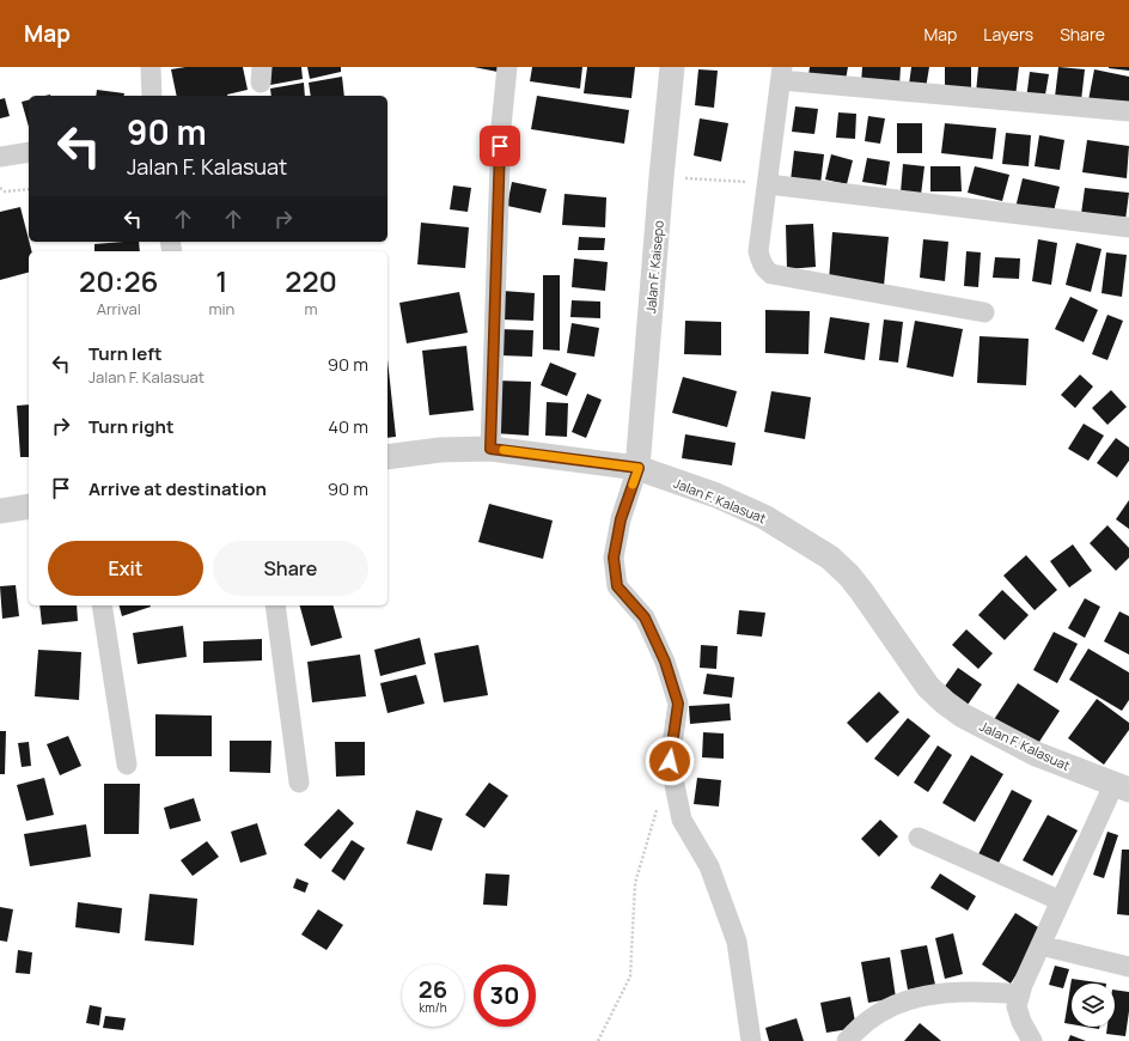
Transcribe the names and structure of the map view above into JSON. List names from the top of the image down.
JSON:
{
  "streets": {
    "street": ["Jalan F. Kaisepo", "Jalan F. Kalasuat"]
  },
  "crossings": [
    ["Jalan F. Kaisepo", "Jalan F. Kalasuat"]
  ],
  "page": {
    "header": "Map",
    "nav": ["Map", "Layers", "Share"],
    "turn": ["90 m", "Jalan F. Kalasuat"],
    "eta": [
      "20:26",
      "Arrival",
      "1",
      "min",
      "220",
      "m"
    ],
    "list": [
      {
        "name": "Turn left",
        "note": "Jalan F. Kalasuat",
        "value": "90 m"
      },
      {
        "name": "Turn right",
        "value": "40 m"
      },
      {
        "name": "Arrive at destination",
        "value": "90 m"
      }
    ],
    "buttons": ["Exit", "Share"],
    "speed": "26 km/h",
    "limit": "30"
  }
}
